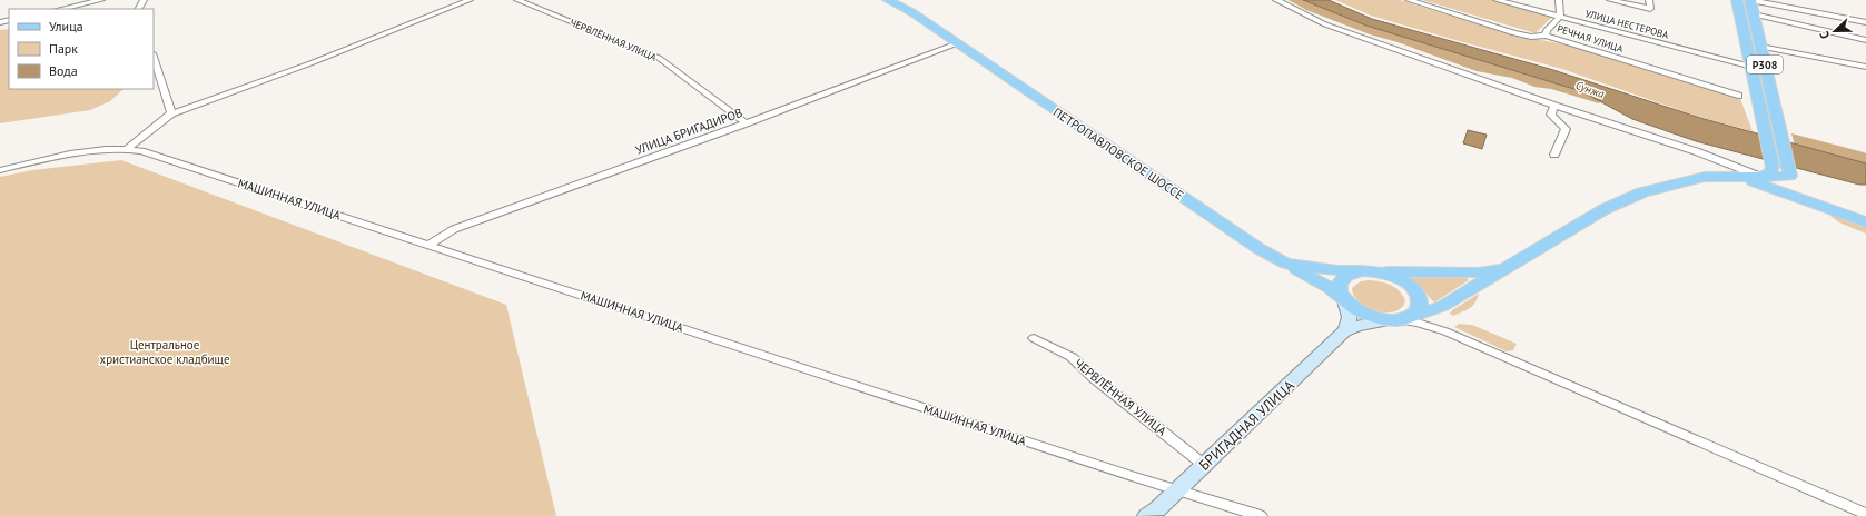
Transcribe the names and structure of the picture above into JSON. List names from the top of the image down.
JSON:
{
  "streets": {
    "main road": ["P308", "ПЕТРОПАВЛОВСКОЕ ШОССЕ", "БРИГАДНАЯ УЛИЦА"],
    "street": [
      "УЛИЦА НЕСТЕРОВА",
      "РЕЧНАЯ УЛИЦА",
      "ЧЕРВЛЁННАЯ УЛИЦА",
      "УЛИЦА БРИГАДИРОВ",
      "МАШИННАЯ УЛИЦА"
    ]
  },
  "crossings": [
    ["УЛИЦА НЕСТЕРОВА", "P308"],
    ["ЧЕРВЛЁННАЯ УЛИЦА", "УЛИЦА БРИГАДИРОВ"],
    ["ЧЕРВЛЁННАЯ УЛИЦА", "БРИГАДНАЯ УЛИЦА"],
    ["P308", "ПЕТРОПАВЛОВСКОЕ ШОССЕ"],
    ["УЛИЦА БРИГАДИРОВ", "ПЕТРОПАВЛОВСКОЕ ШОССЕ"],
    ["УЛИЦА БРИГАДИРОВ", "МАШИННАЯ УЛИЦА"],
    ["МАШИННАЯ УЛИЦА", "БРИГАДНАЯ УЛИЦА"]
  ],
  "water": ["Сунжа"],
  "parks": ["Центральное христианское кладбище"],
  "legend": ["Улица", "Парк", "Вода"],
  "north": "left"
}
